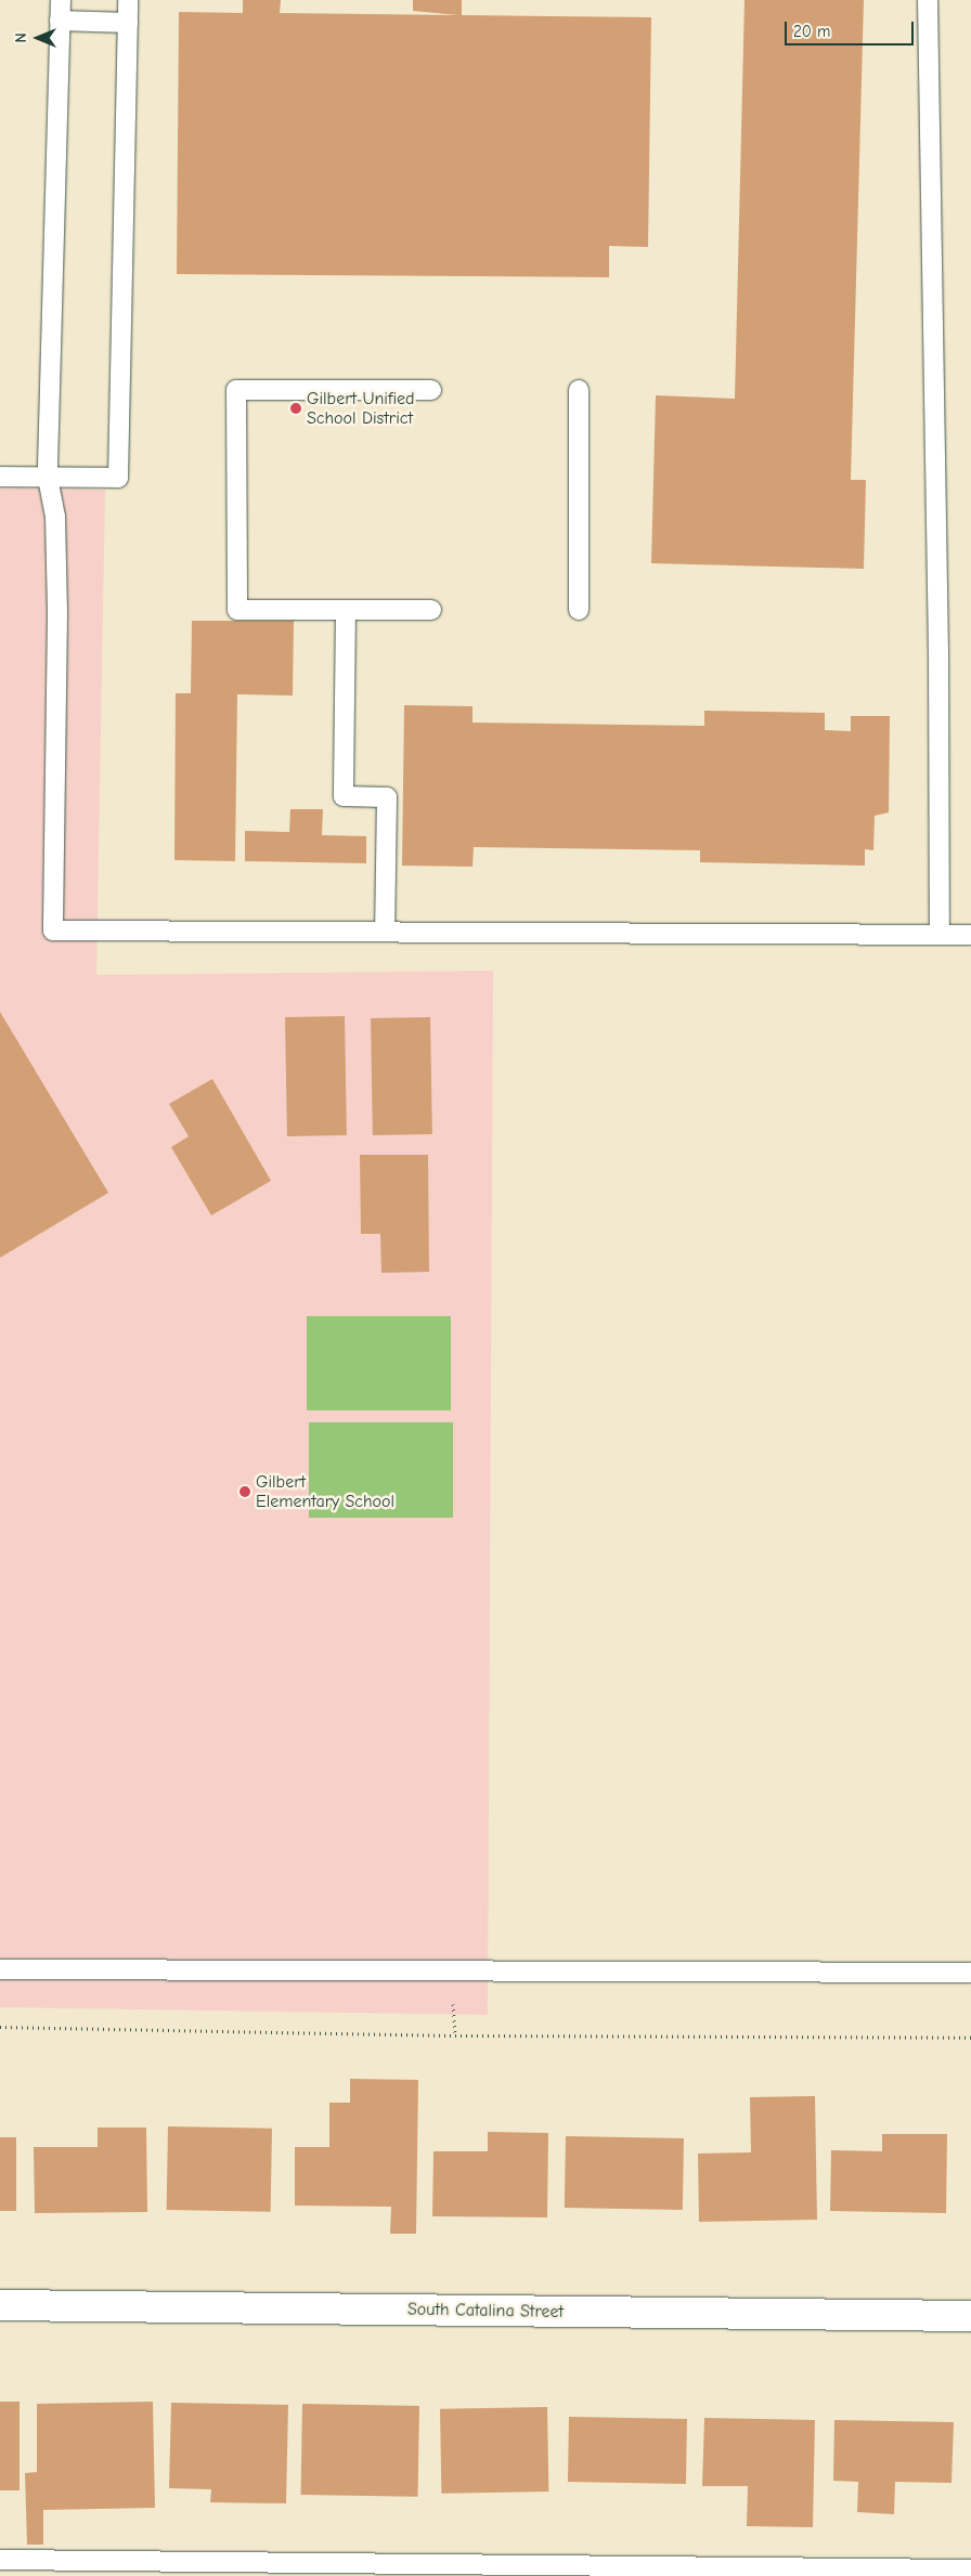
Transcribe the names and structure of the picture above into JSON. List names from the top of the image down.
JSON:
{
  "streets": {
    "street": ["South Catalina Street"]
  },
  "places": ["Gilbert Unified School District", "Gilbert Elementary School"],
  "scale_bar": "20 m",
  "north": "left"
}
